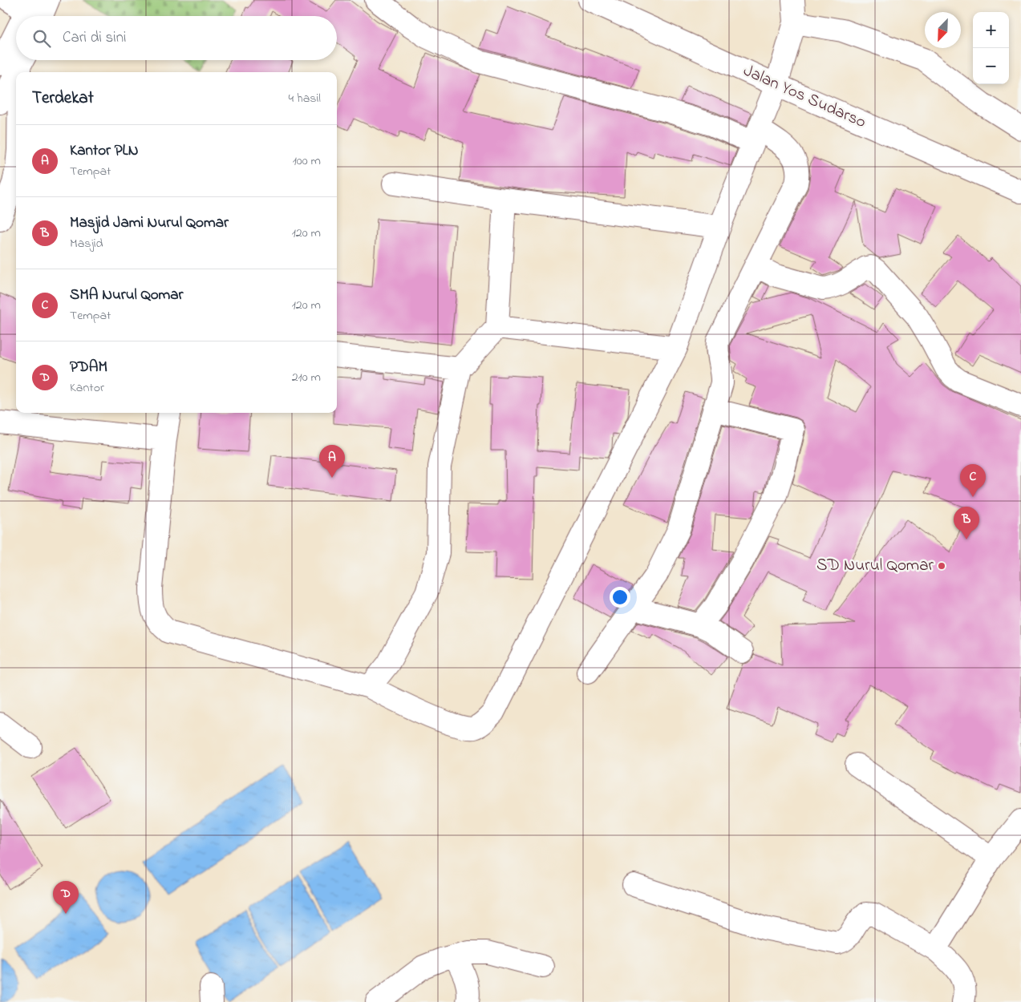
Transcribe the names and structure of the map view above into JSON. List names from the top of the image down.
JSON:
{
  "streets": {
    "main road": ["Jalan Yos Sudarso"]
  },
  "places": ["SD Nurul Qomar"],
  "north": "bottom left",
  "page": {
    "map_buttons": ["+", "−"],
    "search": "Cari di sini",
    "heading": ["Terdekat", "4 hasil"],
    "list": [
      {
        "mark": "A",
        "name": "Kantor PLN",
        "note": "Tempat",
        "value": "100 m"
      },
      {
        "mark": "B",
        "name": "Masjid Jami Nurul Qomar",
        "note": "Masjid",
        "value": "120 m"
      },
      {
        "mark": "C",
        "name": "SMA Nurul Qomar",
        "note": "Tempat",
        "value": "120 m"
      },
      {
        "mark": "D",
        "name": "PDAM",
        "note": "Kantor",
        "value": "210 m"
      }
    ],
    "pins": [
      "A",
      "C",
      "B",
      "D"
    ]
  }
}
